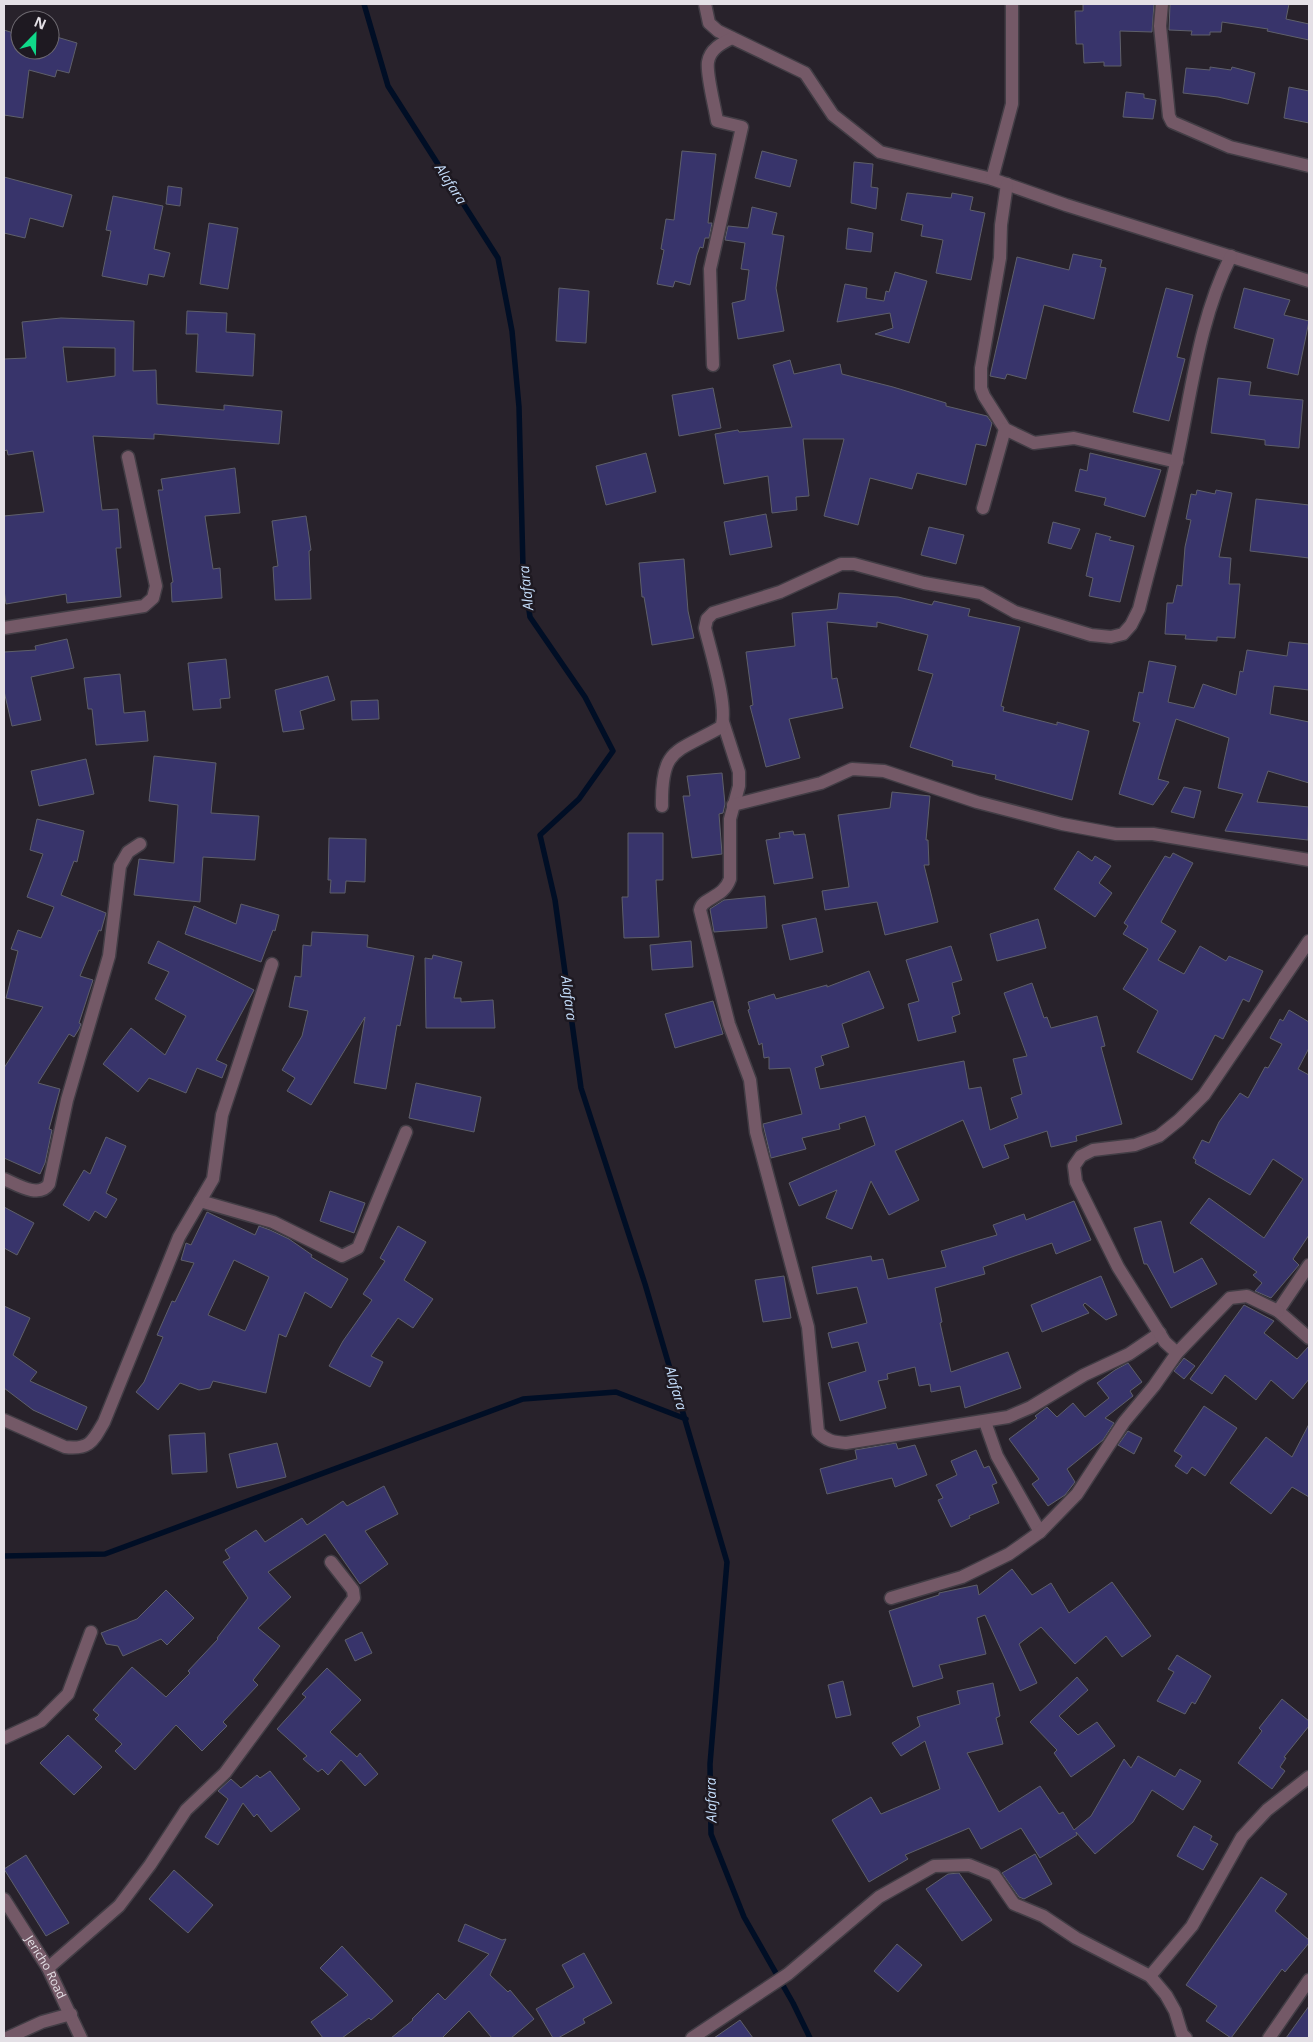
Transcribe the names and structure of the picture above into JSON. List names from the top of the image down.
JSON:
{
  "streets": {
    "street": ["Jericho Road"]
  },
  "water": ["Alafara"],
  "north": "top right"
}
